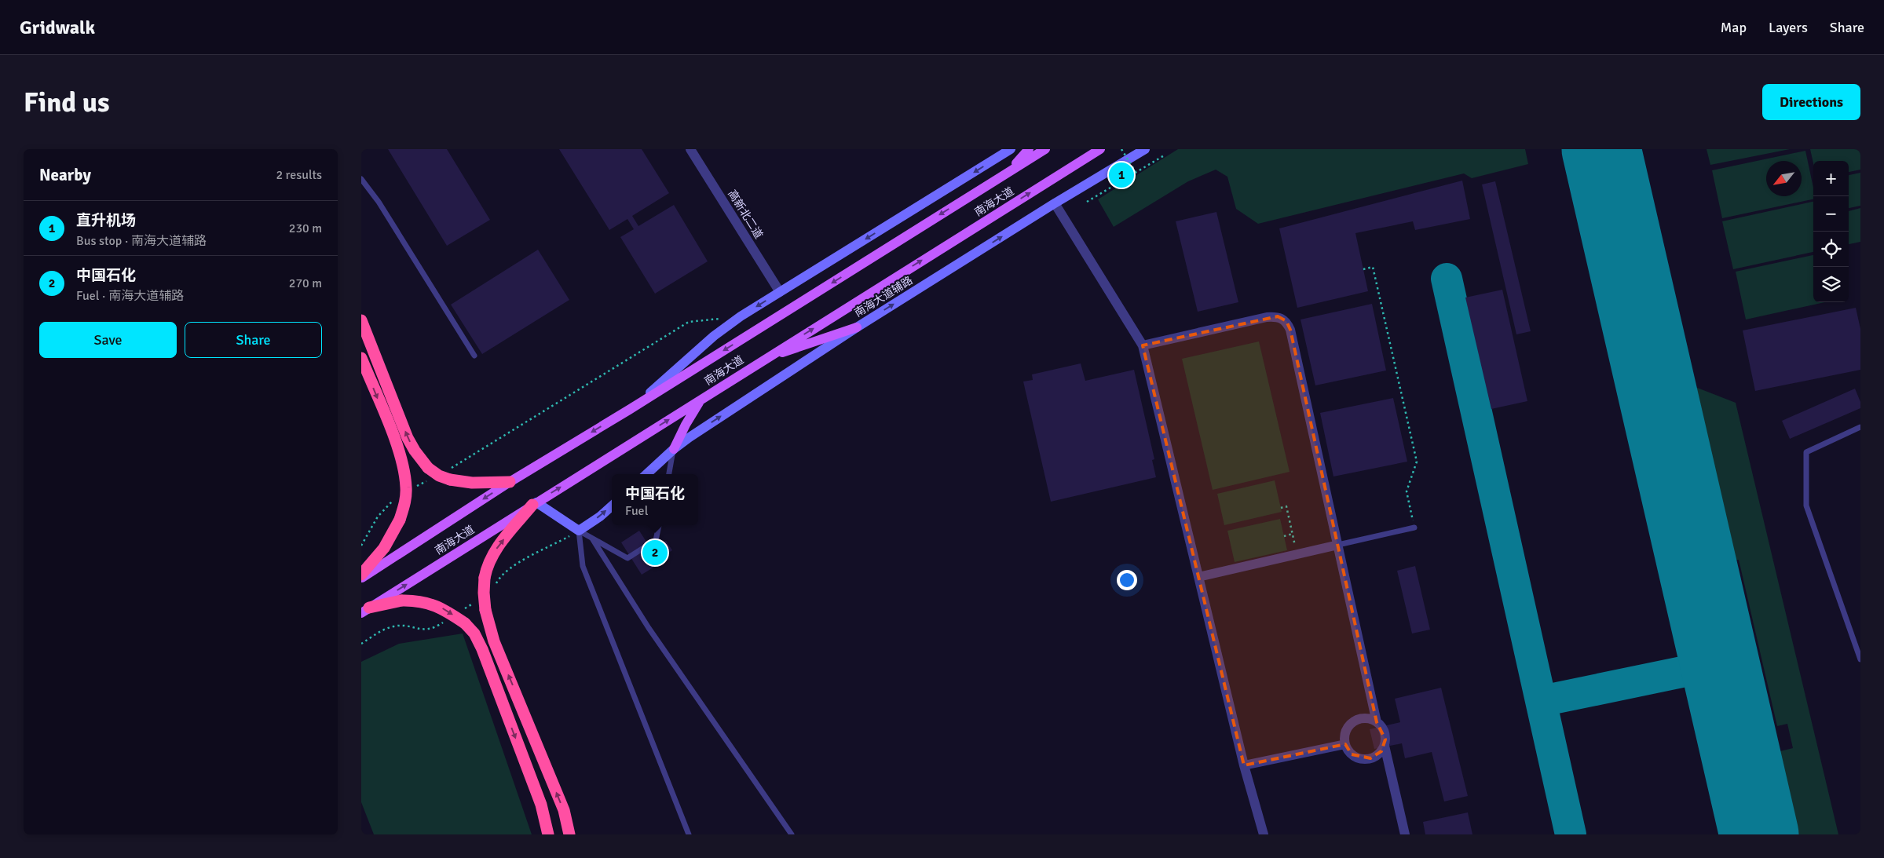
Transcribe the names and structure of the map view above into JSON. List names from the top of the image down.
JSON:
{
  "streets": {
    "main road": ["南海大道", "南海大道辅路"],
    "street": ["高新北二道"]
  },
  "north": "bottom left",
  "page": {
    "header": "Gridwalk",
    "nav": ["Map", "Layers", "Share"],
    "buttons": [
      "Directions",
      ["Save", "Share"]
    ],
    "title": "Find us",
    "heading": ["Nearby", "2 results"],
    "map_buttons": ["+", "−"],
    "pins": ["1", "2"],
    "list": [
      {
        "mark": "1",
        "name": "直升机场",
        "note": "Bus stop · 南海大道辅路",
        "value": "230 m"
      },
      {
        "mark": "2",
        "name": "中国石化",
        "note": "Fuel · 南海大道辅路",
        "value": "270 m"
      }
    ],
    "popup": ["中国石化", "Fuel"]
  }
}
